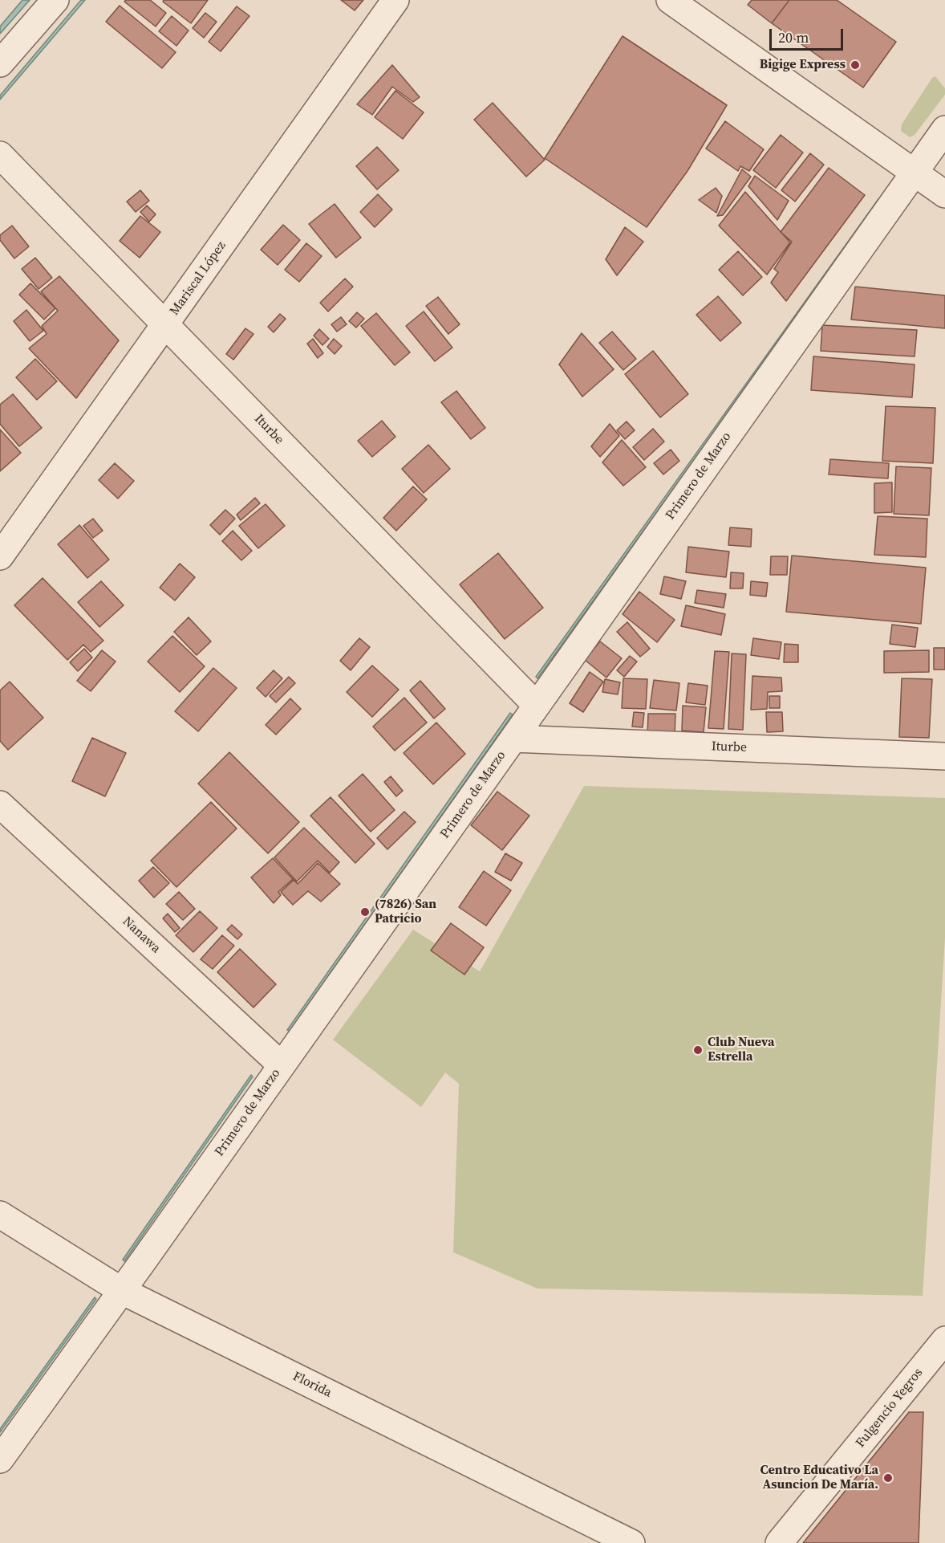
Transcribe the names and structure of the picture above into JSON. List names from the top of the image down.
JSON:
{
  "streets": {
    "street": [
      "Mariscal López",
      "Iturbe",
      "Primero de Marzo",
      "Nanawa",
      "Florida",
      "Fulgencio Yegros"
    ]
  },
  "crossings": [
    ["Mariscal López", "Iturbe"],
    ["Iturbe", "Primero de Marzo"],
    ["Primero de Marzo", "Nanawa"],
    ["Primero de Marzo", "Florida"]
  ],
  "places": [
    "Bigige Express",
    "(7826) San Patricio",
    "Club Nueva Estrella",
    "Centro Educativo La Asuncion De María."
  ],
  "scale_bar": "20 m"
}
